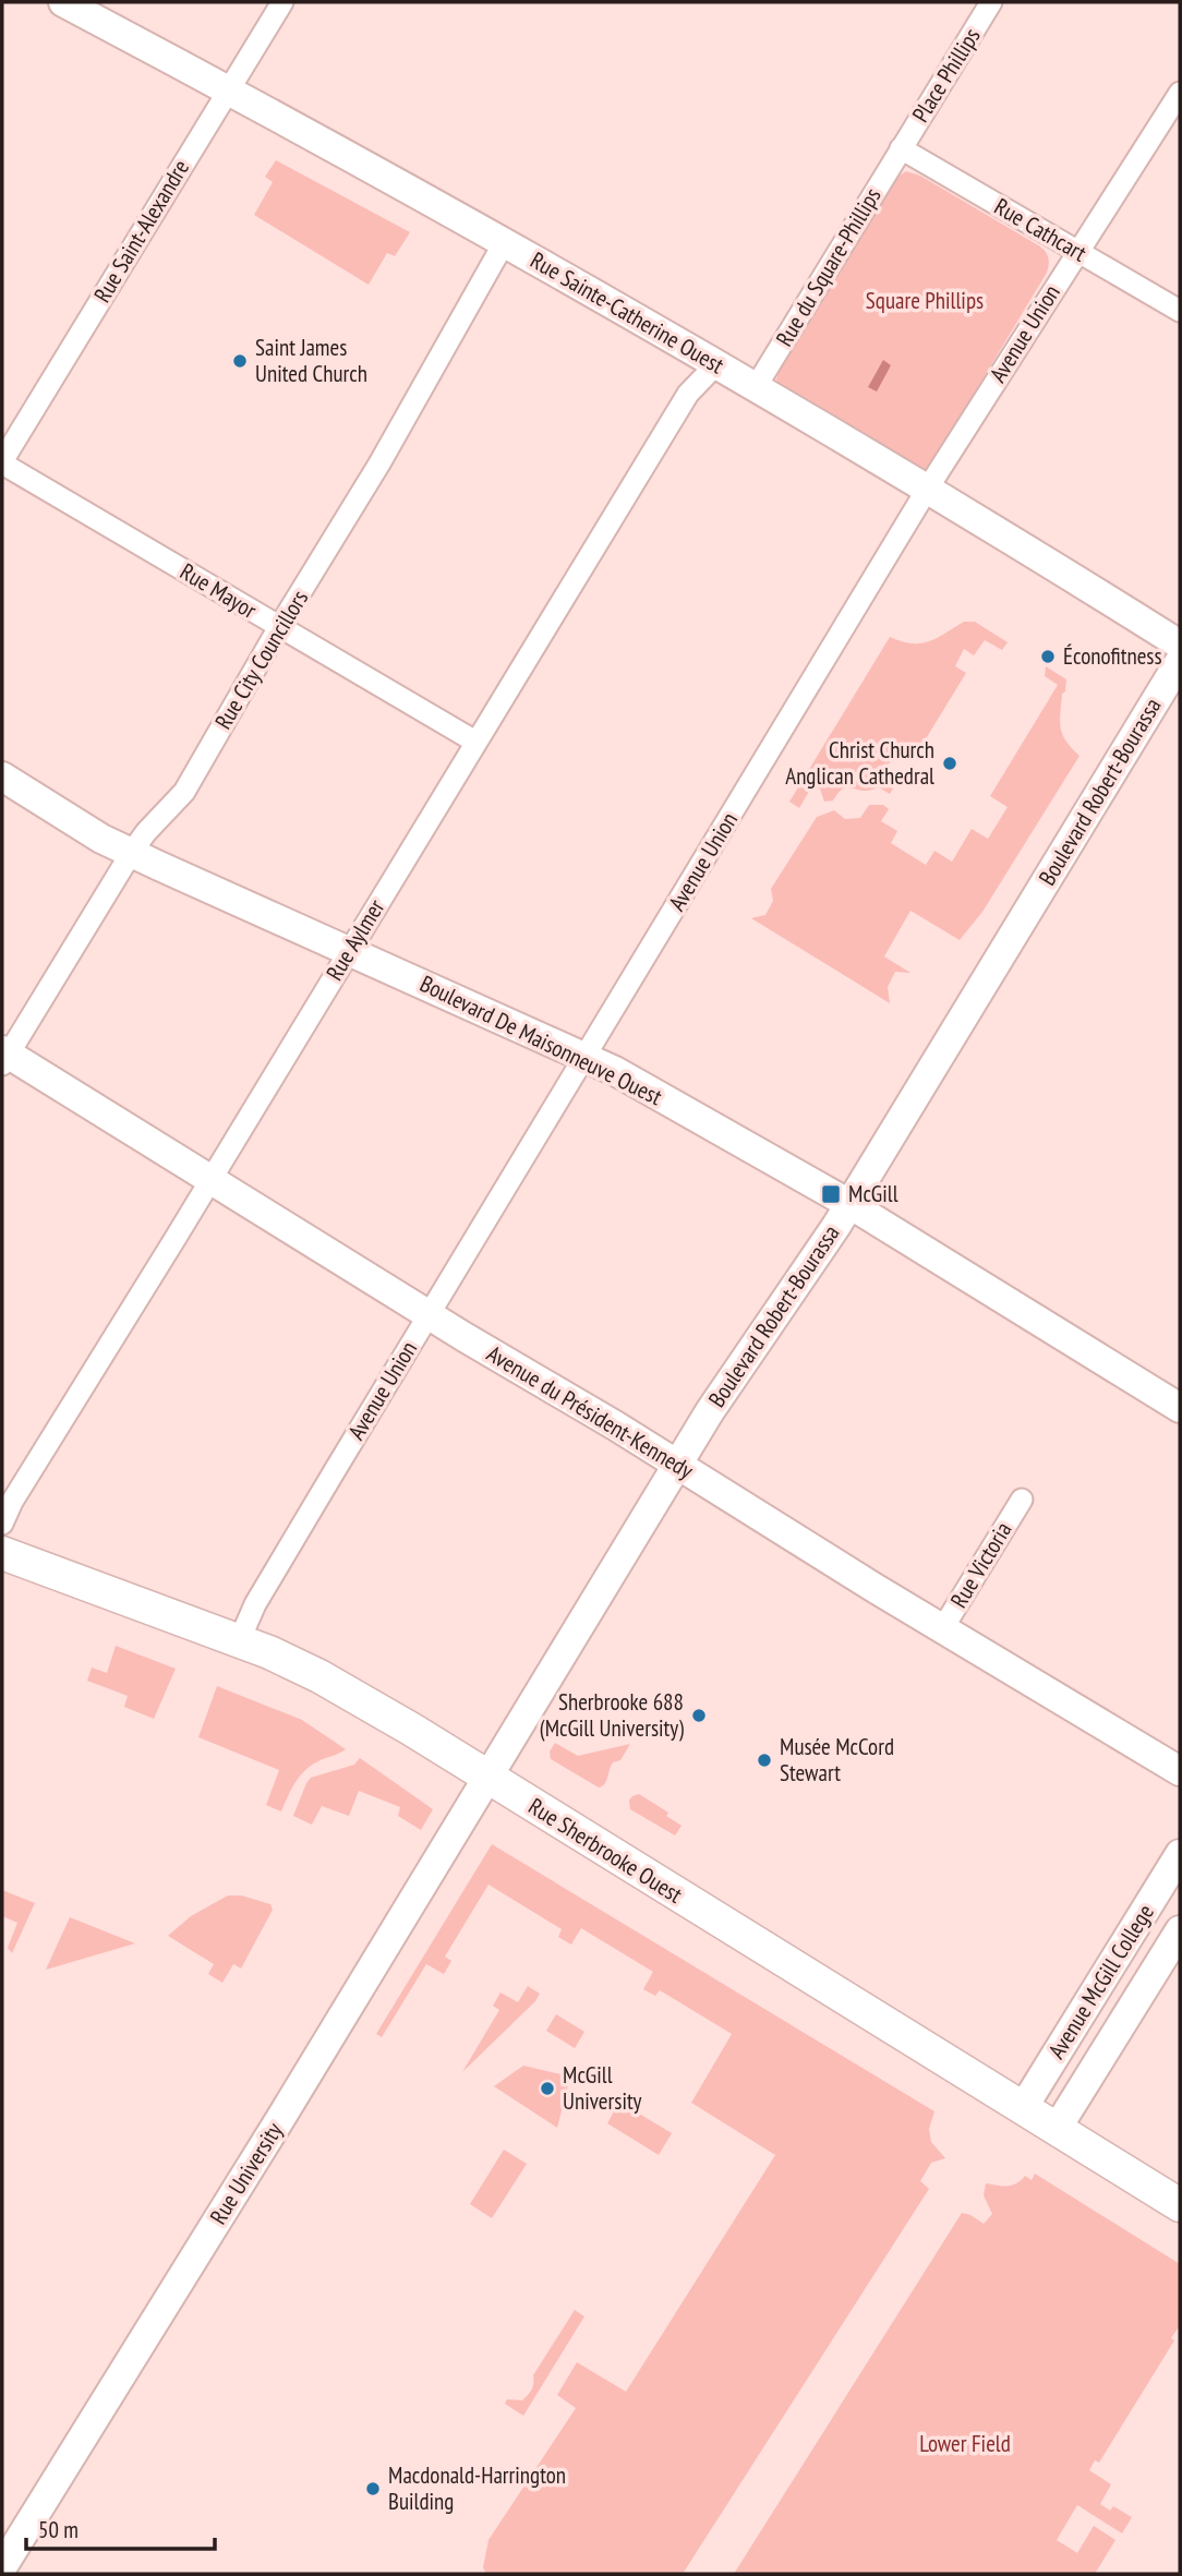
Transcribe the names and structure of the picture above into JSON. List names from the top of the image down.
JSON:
{
  "streets": {
    "main road": ["Rue Sherbrooke Ouest"],
    "street": [
      "Place Phillips",
      "Rue Cathcart",
      "Rue Saint-Alexandre",
      "Rue du Square-Phillips",
      "Rue Sainte-Catherine Ouest",
      "Avenue Union",
      "Rue Mayor",
      "Rue City Councillors",
      "Boulevard Robert-Bourassa",
      "Rue Aylmer",
      "Boulevard De Maisonneuve Ouest",
      "Avenue du Président-Kennedy",
      "Rue Victoria",
      "Avenue McGill College",
      "Rue University"
    ]
  },
  "crossings": [
    ["Place Phillips", "Rue Cathcart"],
    ["Place Phillips", "Rue du Square-Phillips"],
    ["Rue Cathcart", "Rue du Square-Phillips"],
    ["Rue Cathcart", "Avenue Union"],
    ["Rue Saint-Alexandre", "Rue Sainte-Catherine Ouest"],
    ["Rue Saint-Alexandre", "Rue Mayor"],
    ["Rue du Square-Phillips", "Rue Sainte-Catherine Ouest"],
    ["Rue Sainte-Catherine Ouest", "Avenue Union"],
    ["Rue Sainte-Catherine Ouest", "Rue City Councillors"],
    ["Rue Sainte-Catherine Ouest", "Rue Aylmer"],
    ["Avenue Union", "Boulevard De Maisonneuve Ouest"],
    ["Avenue Union", "Avenue du Président-Kennedy"],
    ["Avenue Union", "Rue Sherbrooke Ouest"],
    ["Rue Mayor", "Rue City Councillors"],
    ["Rue Mayor", "Rue Aylmer"],
    ["Rue City Councillors", "Boulevard De Maisonneuve Ouest"],
    ["Rue City Councillors", "Avenue du Président-Kennedy"],
    ["Boulevard Robert-Bourassa", "Boulevard De Maisonneuve Ouest"],
    ["Boulevard Robert-Bourassa", "Avenue du Président-Kennedy"],
    ["Boulevard Robert-Bourassa", "Rue Sherbrooke Ouest"],
    ["Boulevard Robert-Bourassa", "Rue University"],
    ["Rue Aylmer", "Boulevard De Maisonneuve Ouest"],
    ["Rue Aylmer", "Avenue du Président-Kennedy"],
    ["Avenue du Président-Kennedy", "Rue Victoria"],
    ["Rue Sherbrooke Ouest", "Avenue McGill College"],
    ["Rue Sherbrooke Ouest", "Rue University"]
  ],
  "parks": ["Square Phillips", "Lower Field"],
  "places": {
    "other": [
      "Saint James United Church",
      "Éconofitness",
      "Christ Church Anglican Cathedral",
      "Sherbrooke 688 (McGill University)",
      "Musée McCord Stewart",
      "McGill University",
      "Macdonald-Harrington Building"
    ],
    "transit": ["McGill"]
  },
  "scale_bar": "50 m"
}
